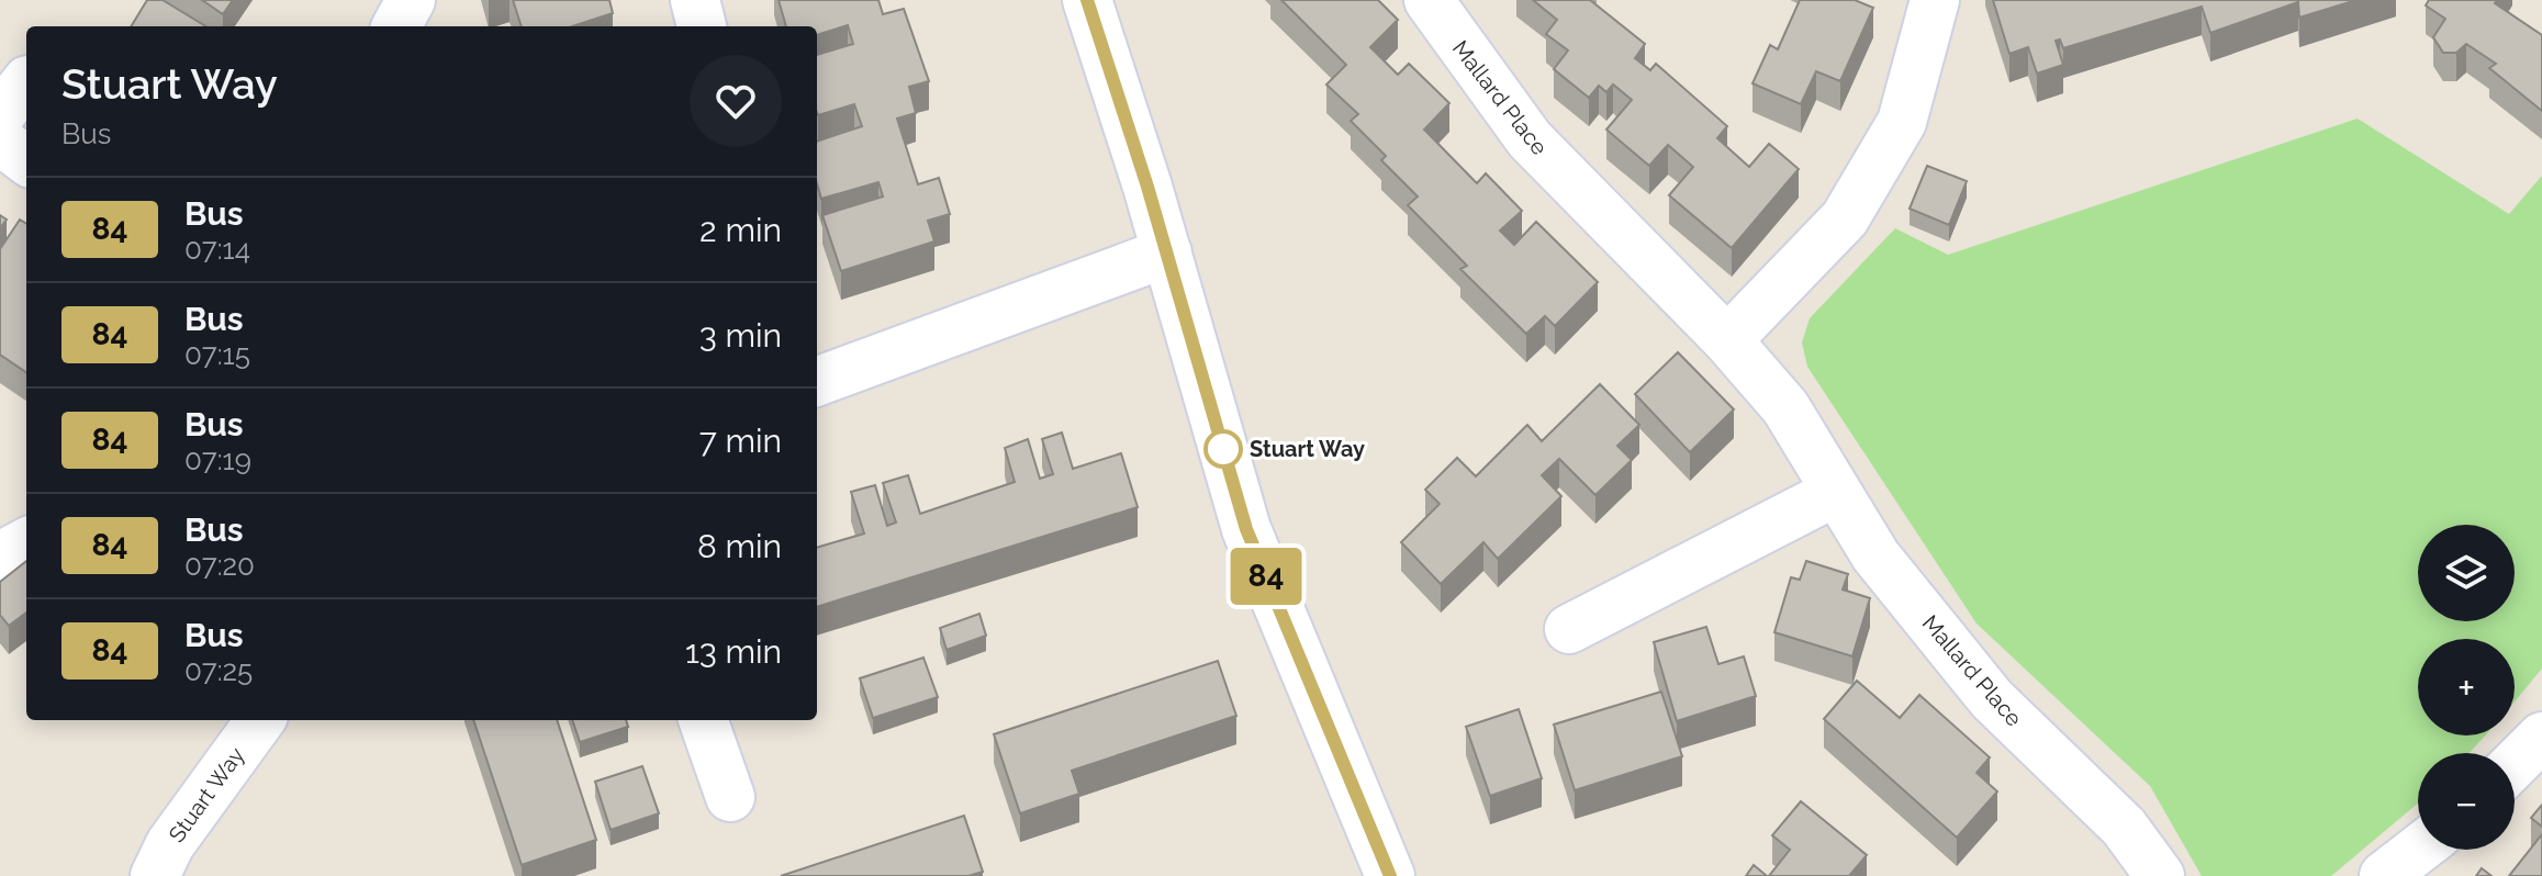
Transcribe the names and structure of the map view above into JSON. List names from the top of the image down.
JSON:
{
  "streets": {
    "street": ["Mallard Place", "Stuart Way"]
  },
  "places": ["Stuart Way"],
  "lines": ["bus line 84"],
  "page": {
    "on_map": "84",
    "heading": ["Stuart Way", "Bus"],
    "list": [
      {
        "mark": "84",
        "name": "Bus",
        "note": "07:14",
        "value": "2 min"
      },
      {
        "mark": "84",
        "name": "Bus",
        "note": "07:15",
        "value": "3 min"
      },
      {
        "mark": "84",
        "name": "Bus",
        "note": "07:19",
        "value": "7 min"
      },
      {
        "mark": "84",
        "name": "Bus",
        "note": "07:20",
        "value": "8 min"
      },
      {
        "mark": "84",
        "name": "Bus",
        "note": "07:25",
        "value": "13 min"
      }
    ],
    "map_buttons": ["+", "−"]
  }
}
